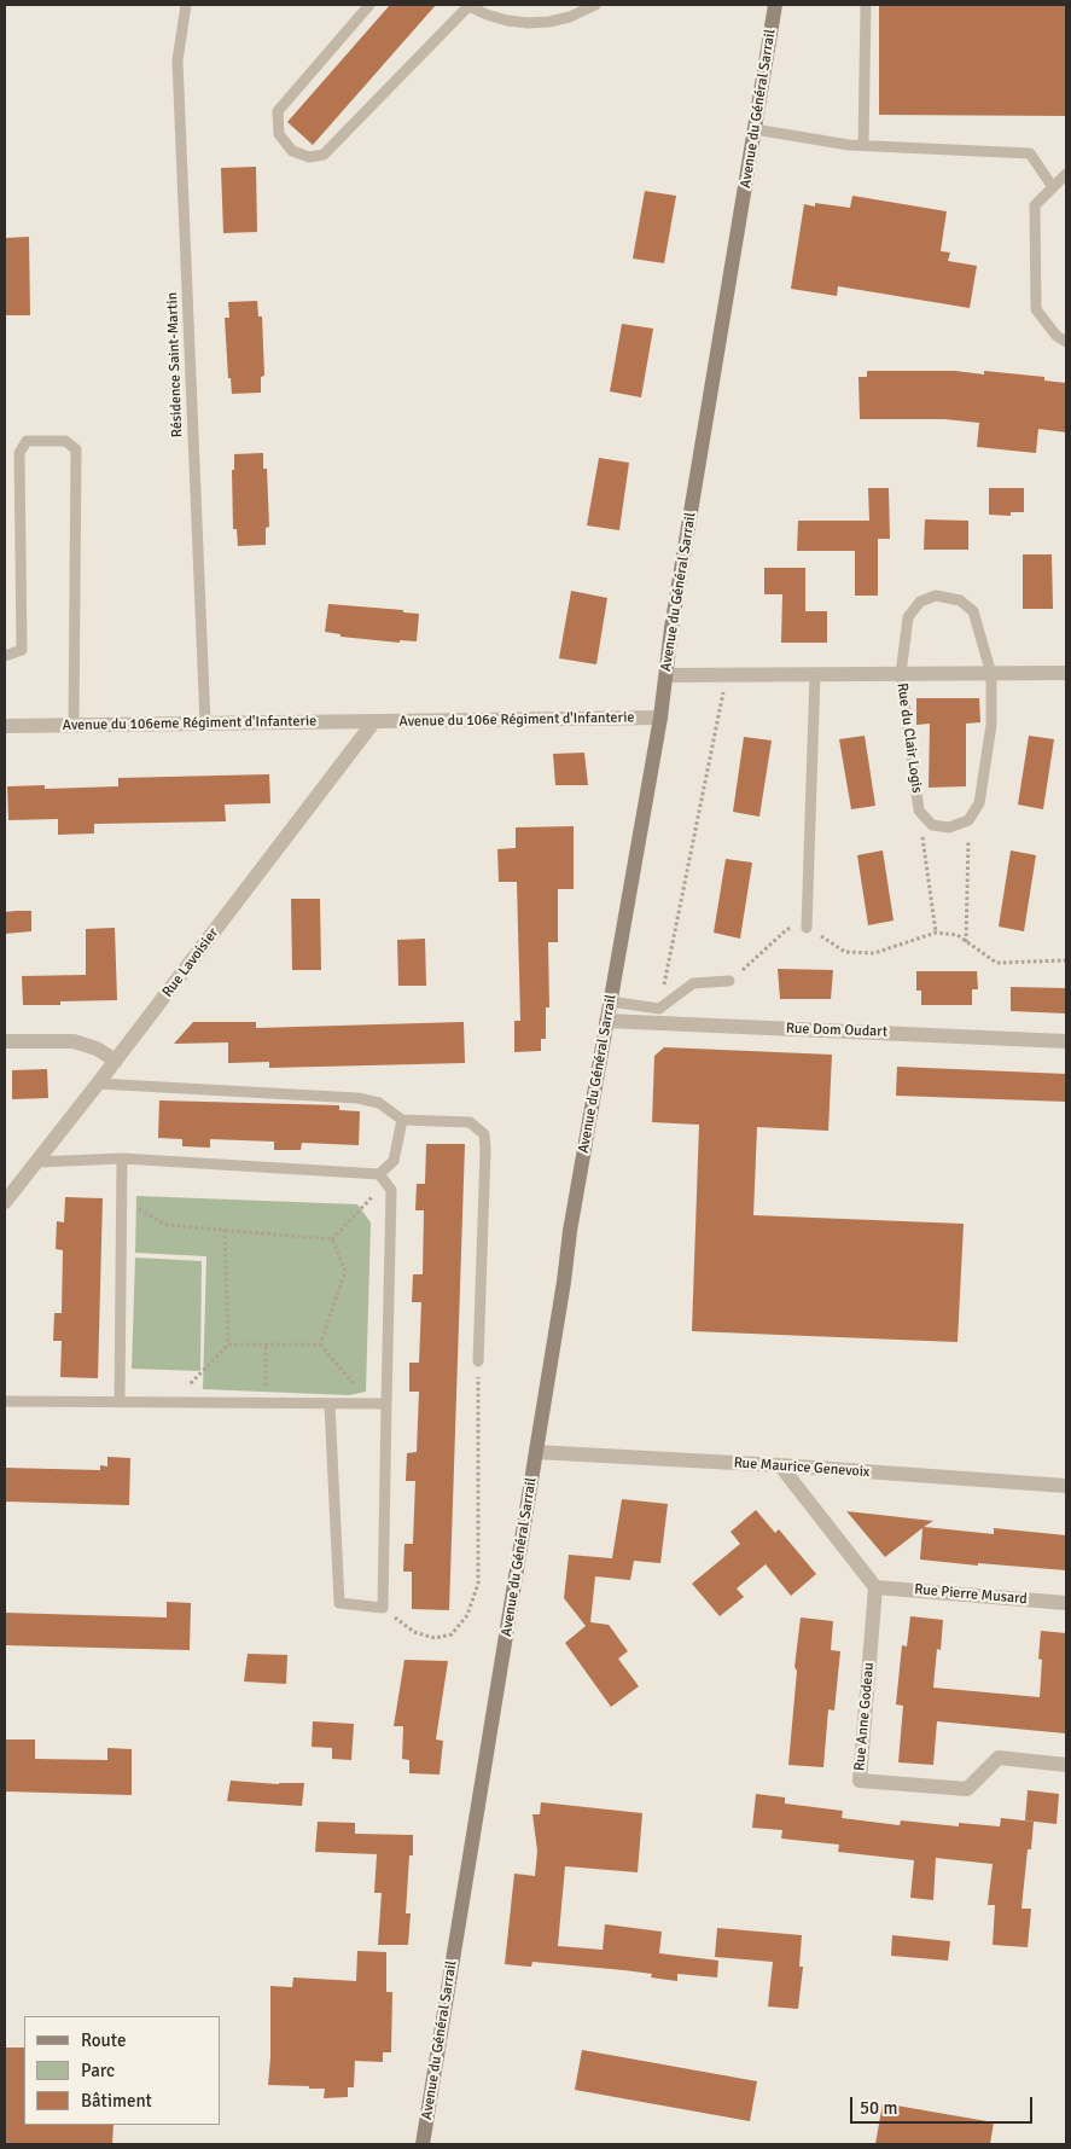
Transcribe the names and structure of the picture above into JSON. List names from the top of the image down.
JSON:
{
  "streets": {
    "main road": ["Avenue du Général Sarrail"],
    "street": [
      "Avenue du 106e Régiment d'Infanterie",
      "Avenue du 106eme Régiment d'Infanterie",
      "Rue du Clair Logis",
      "Rue Lavoisier",
      "Rue Dom Oudart",
      "Rue Maurice Genevoix",
      "Rue Pierre Musard",
      "Rue Anne Godeau"
    ],
    "lane": ["Résidence Saint-Martin"]
  },
  "crossings": [
    ["Avenue du Général Sarrail", "Avenue du 106e Régiment d'Infanterie"],
    ["Avenue du Général Sarrail", "Rue du Clair Logis"],
    ["Avenue du Général Sarrail", "Rue Dom Oudart"],
    ["Avenue du Général Sarrail", "Rue Maurice Genevoix"],
    ["Résidence Saint-Martin", "Avenue du 106eme Régiment d'Infanterie"],
    ["Avenue du 106e Régiment d'Infanterie", "Avenue du 106eme Régiment d'Infanterie"],
    ["Avenue du 106e Régiment d'Infanterie", "Rue Lavoisier"],
    ["Avenue du 106eme Régiment d'Infanterie", "Rue Lavoisier"],
    ["Rue Pierre Musard", "Rue Anne Godeau"]
  ],
  "legend": ["Route", "Parc", "Bâtiment"],
  "scale_bar": "50 m"
}
